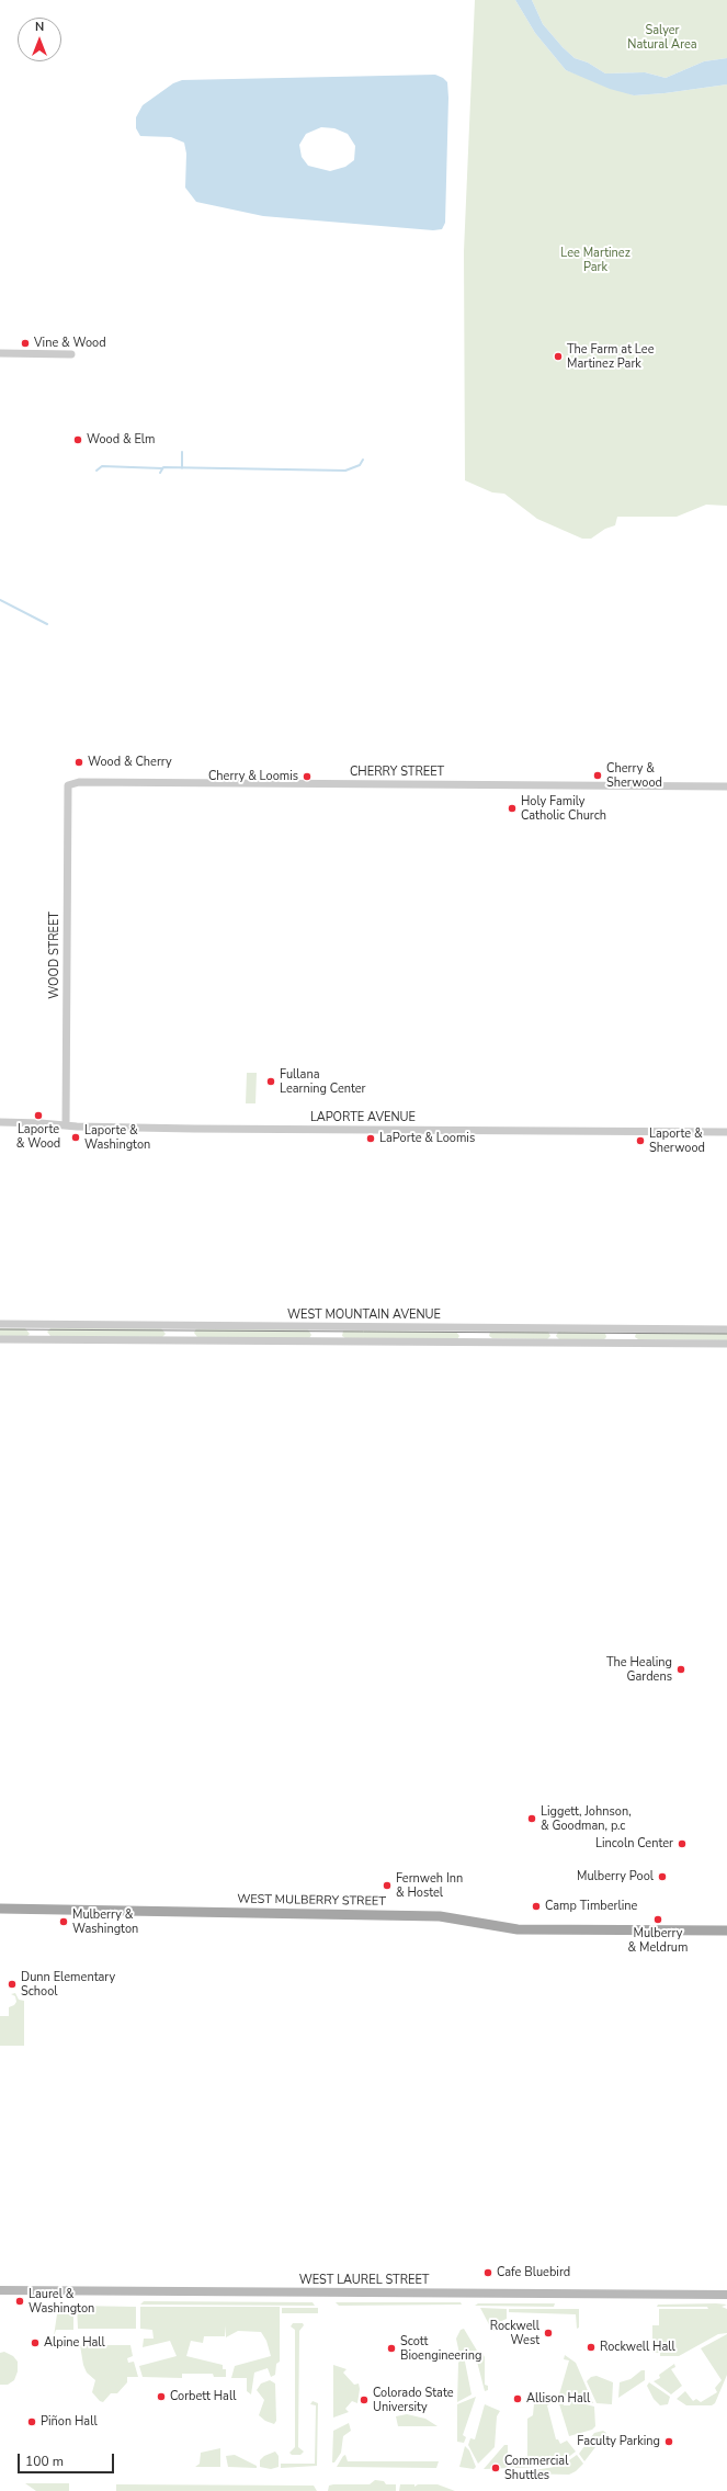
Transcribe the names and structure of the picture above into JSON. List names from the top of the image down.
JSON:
{
  "streets": {
    "main road": ["WEST MULBERRY STREET", "WEST LAUREL STREET"],
    "street": [
      "CHERRY STREET",
      "WOOD STREET",
      "LAPORTE AVENUE",
      "WEST MOUNTAIN AVENUE"
    ]
  },
  "crossings": [
    ["CHERRY STREET", "WOOD STREET"],
    ["WOOD STREET", "LAPORTE AVENUE"]
  ],
  "parks": ["Salyer Natural Area", "Lee Martinez Park"],
  "places": [
    "Vine & Wood",
    "The Farm at Lee Martinez Park",
    "Wood & Elm",
    "Wood & Cherry",
    "Cherry & Sherwood",
    "Cherry & Loomis",
    "Holy Family Catholic Church",
    "Fullana Learning Center",
    "Laporte & Wood",
    "Laporte & Washington",
    "LaPorte & Loomis",
    "Laporte & Sherwood",
    "The Healing Gardens",
    "Liggett, Johnson, & Goodman, p.c",
    "Lincoln Center",
    "Mulberry Pool",
    "Fernweh Inn & Hostel",
    "Camp Timberline",
    "Mulberry & Meldrum",
    "Mulberry & Washington",
    "Dunn Elementary School",
    "Cafe Bluebird",
    "Laurel & Washington",
    "Rockwell West",
    "Alpine Hall",
    "Rockwell Hall",
    "Scott Bioengineering",
    "Corbett Hall",
    "Allison Hall",
    "Colorado State University",
    "Piñon Hall",
    "Faculty Parking",
    "Commercial Shuttles"
  ],
  "scale_bar": "100 m",
  "north": "top"
}
